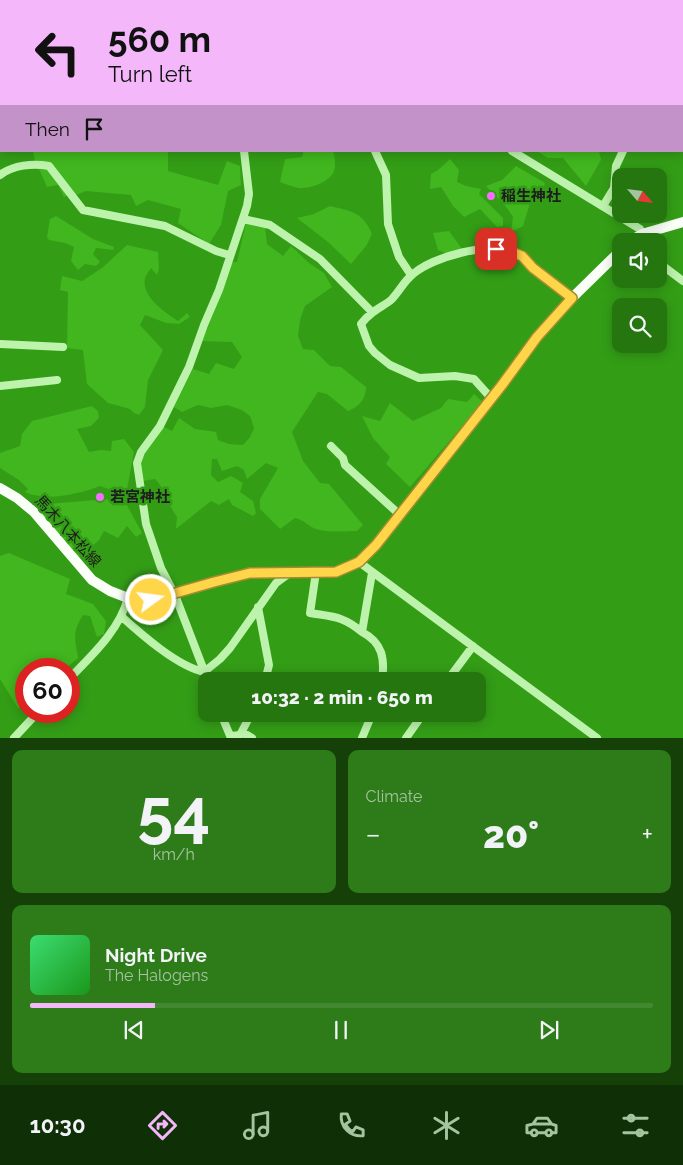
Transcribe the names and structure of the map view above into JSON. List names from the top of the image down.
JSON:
{
  "streets": {
    "main road": ["馬木八本松線"]
  },
  "places": ["稲生神社", "若宮神社"],
  "north": "bottom right",
  "page": {
    "turn": ["560 m", "Turn left"],
    "then": "Then",
    "limit": "60",
    "trip": "10:32 · 2 min · 650 m",
    "tile": [
      ["54", "km/h"],
      "Climate"
    ],
    "heat": ["−", "20°", "+"],
    "song": ["Night Drive", "The Halogens"],
    "tabs": "10:30"
  }
}
